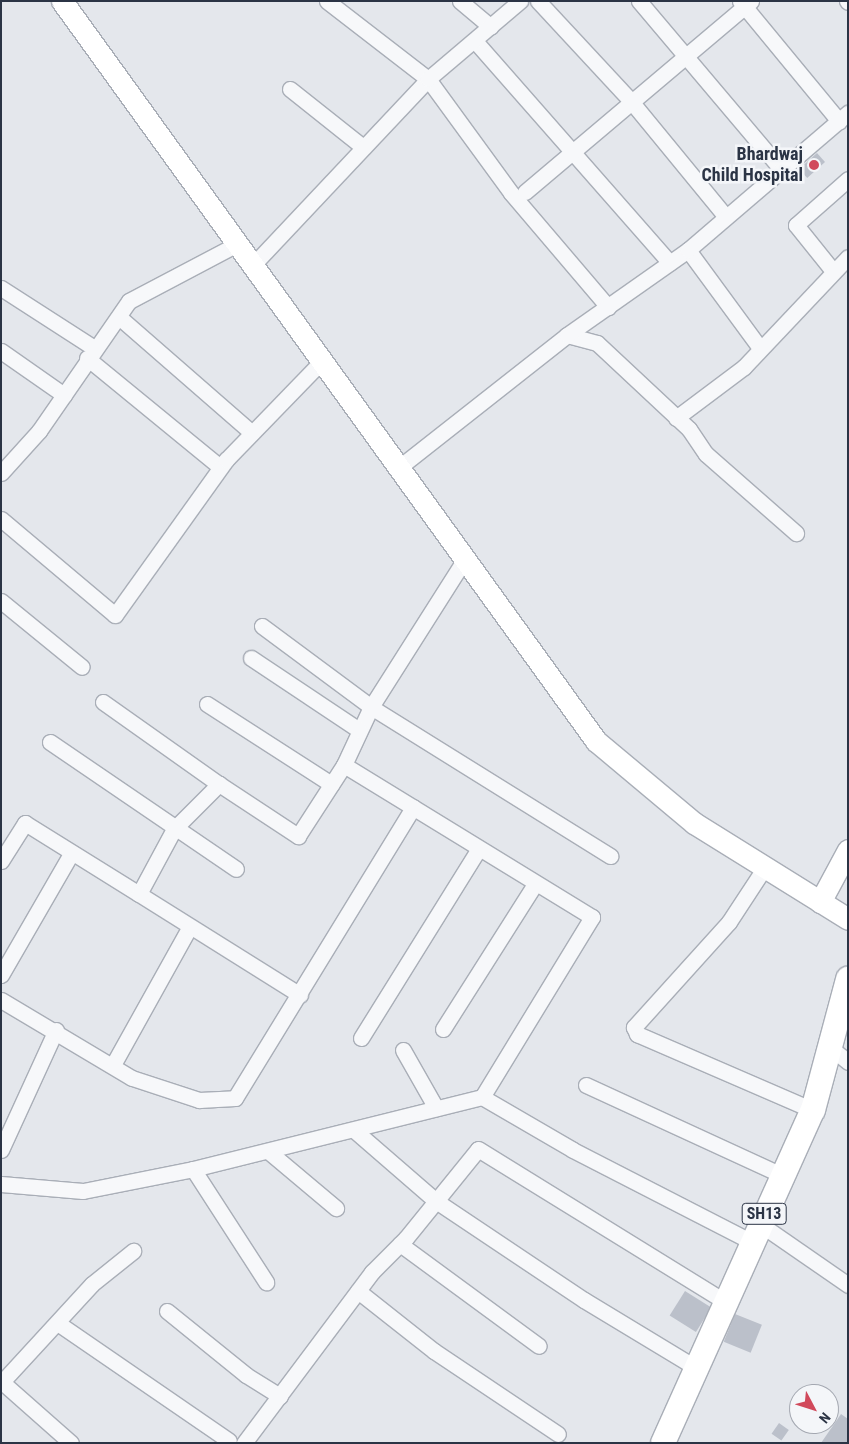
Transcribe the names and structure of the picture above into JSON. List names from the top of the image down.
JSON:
{
  "streets": {
    "main road": ["SH13"]
  },
  "places": ["Bhardwaj Child Hospital"],
  "north": "bottom right"
}
